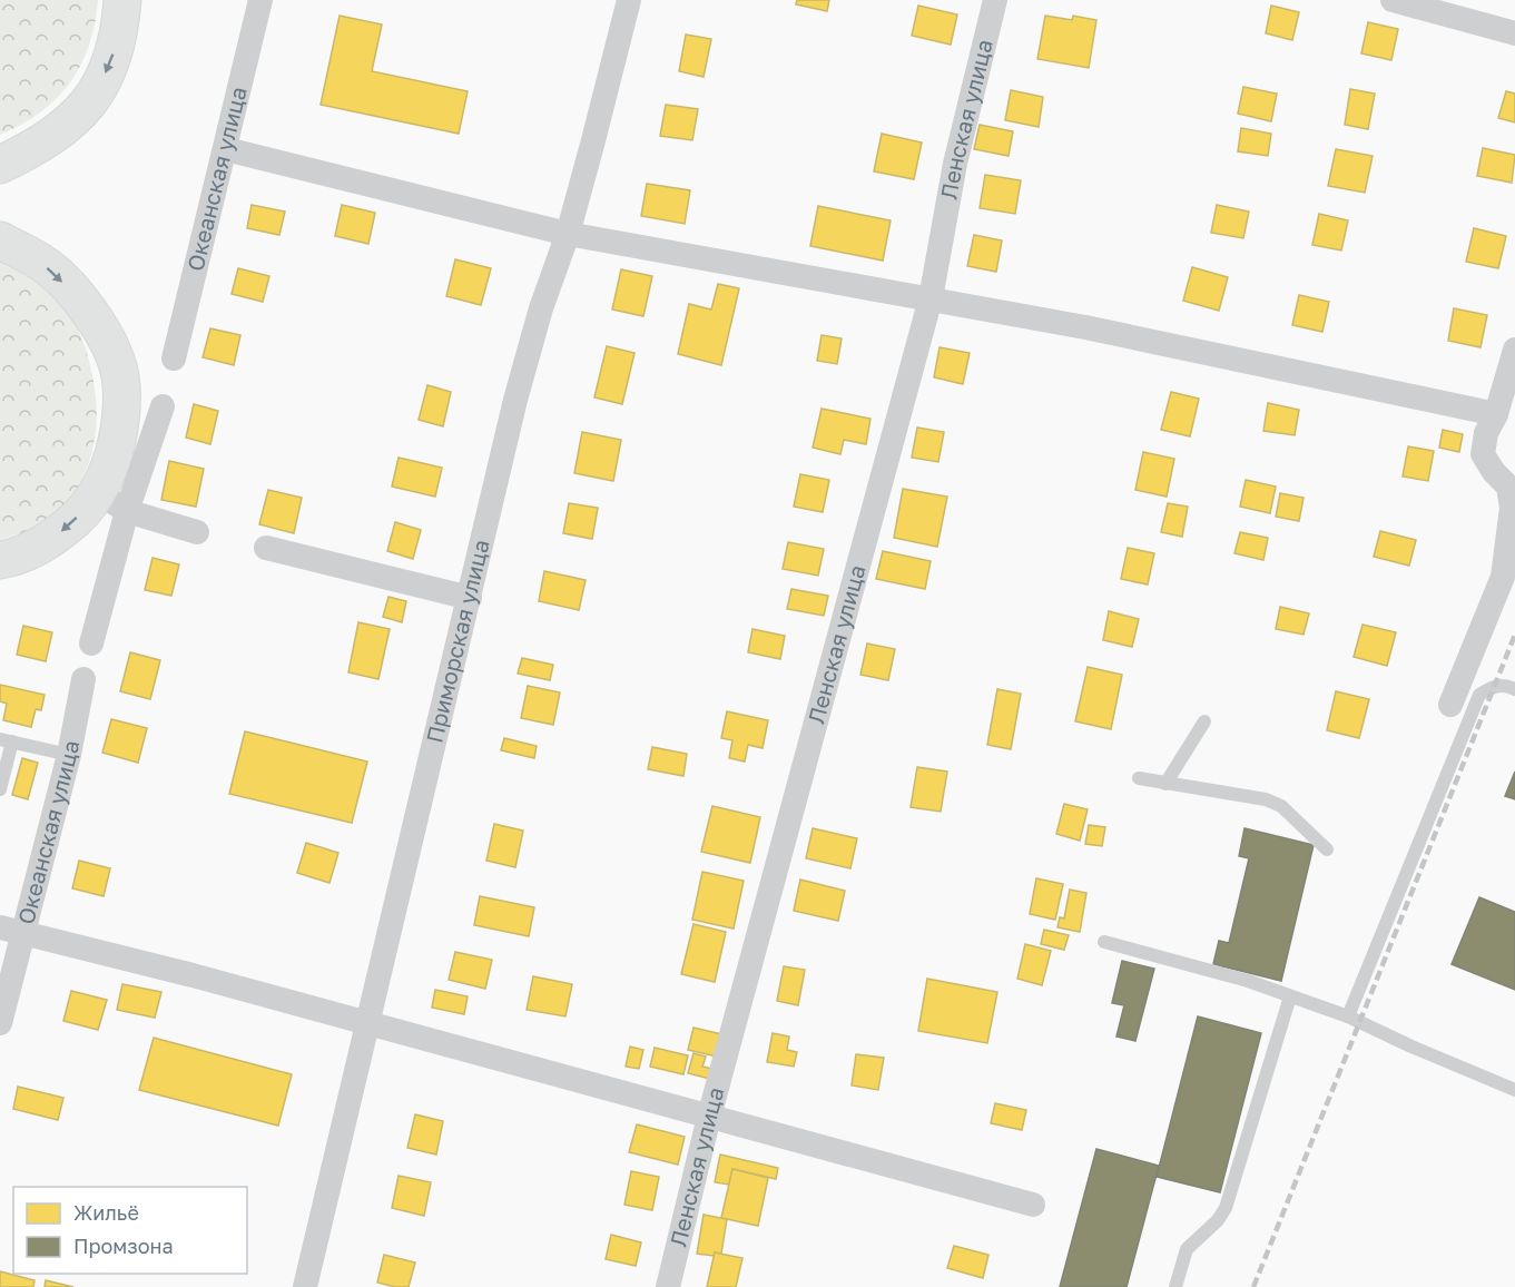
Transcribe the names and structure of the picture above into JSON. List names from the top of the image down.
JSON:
{
  "streets": {
    "street": ["Ленская улица", "Океанская улица", "Приморская улица"]
  },
  "legend": ["Жильё", "Промзона"]
}
